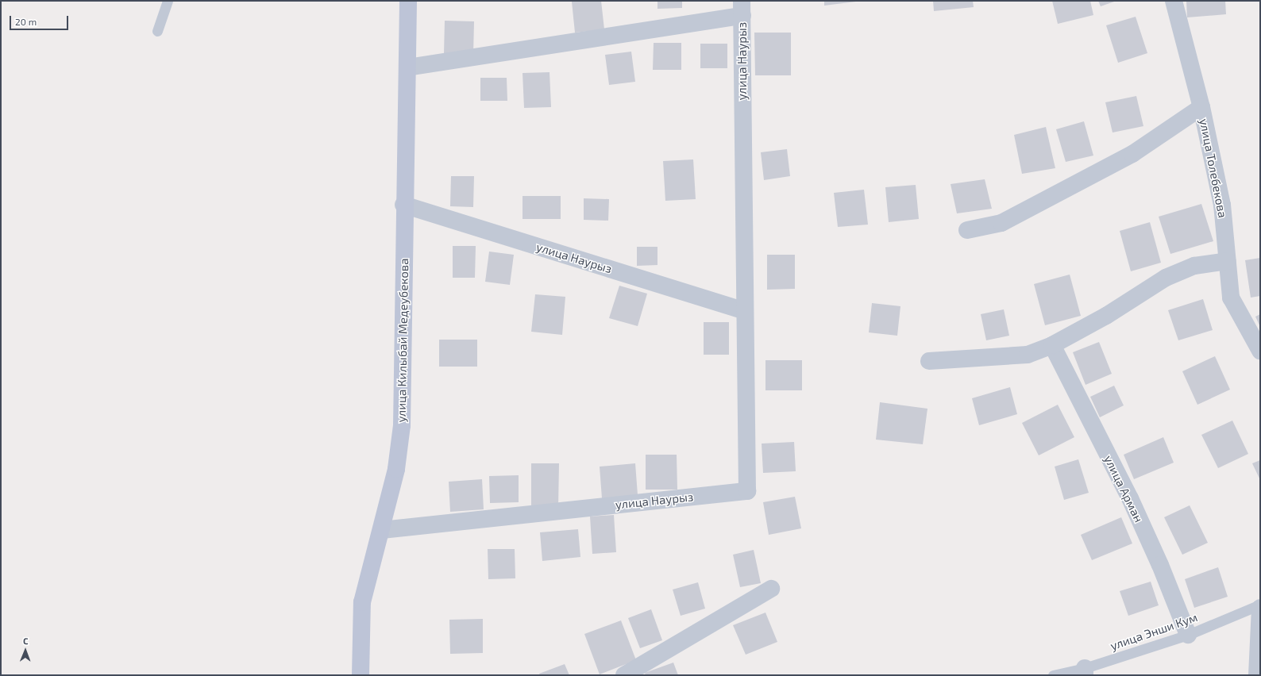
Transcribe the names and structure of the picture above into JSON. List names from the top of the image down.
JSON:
{
  "streets": {
    "main road": ["улица Килыбай Медеубекова"],
    "street": ["улица Наурыз", "улица Толебекова", "улица Арман"],
    "lane": ["улица Энши Кум"]
  },
  "crossings": [
    ["улица Наурыз", "улица Килыбай Медеубекова"],
    ["улица Арман", "улица Энши Кум"]
  ],
  "scale_bar": "20 m",
  "north": "top"
}
